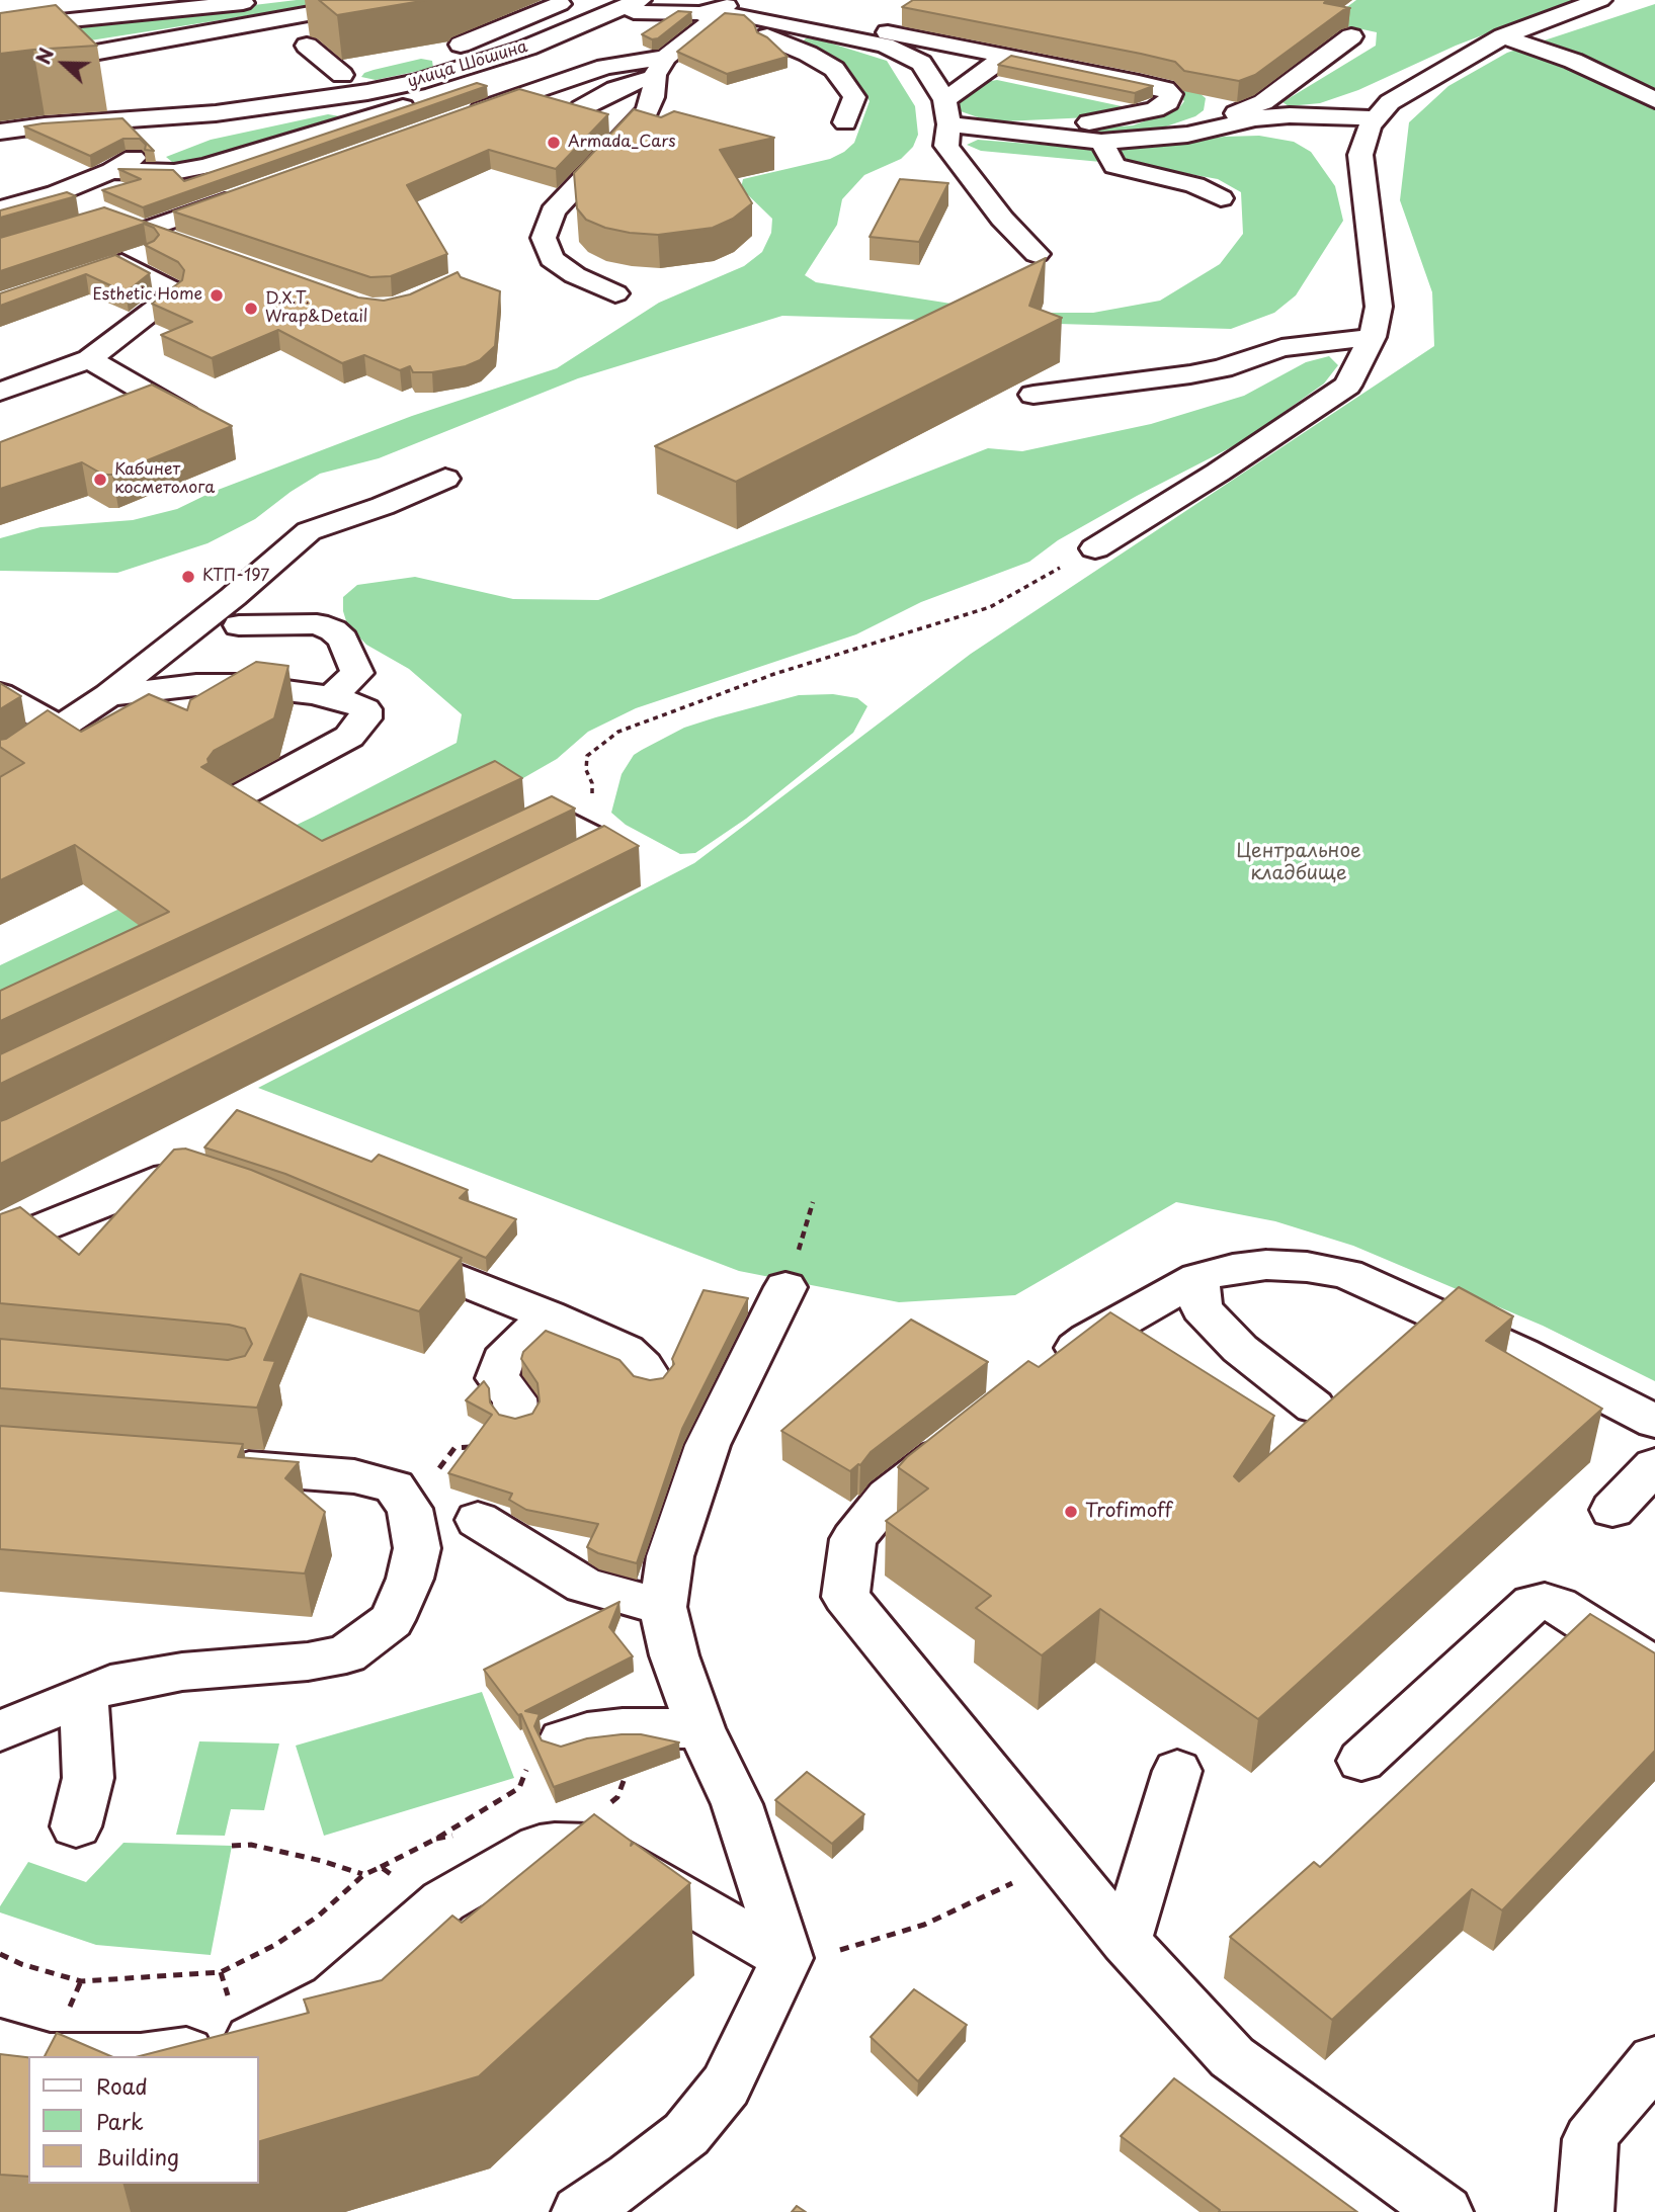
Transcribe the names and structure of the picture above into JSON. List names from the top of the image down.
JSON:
{
  "streets": {
    "street": ["улица Шошина"]
  },
  "parks": ["Центральное кладбище"],
  "places": [
    "Armada_Cars",
    "Esthetic Home",
    "D.X.T. Wrap&Detail",
    "Кабинет косметолога",
    "КТП-197",
    "Trofimoff"
  ],
  "legend": ["Road", "Park", "Building"],
  "north": "left"
}
